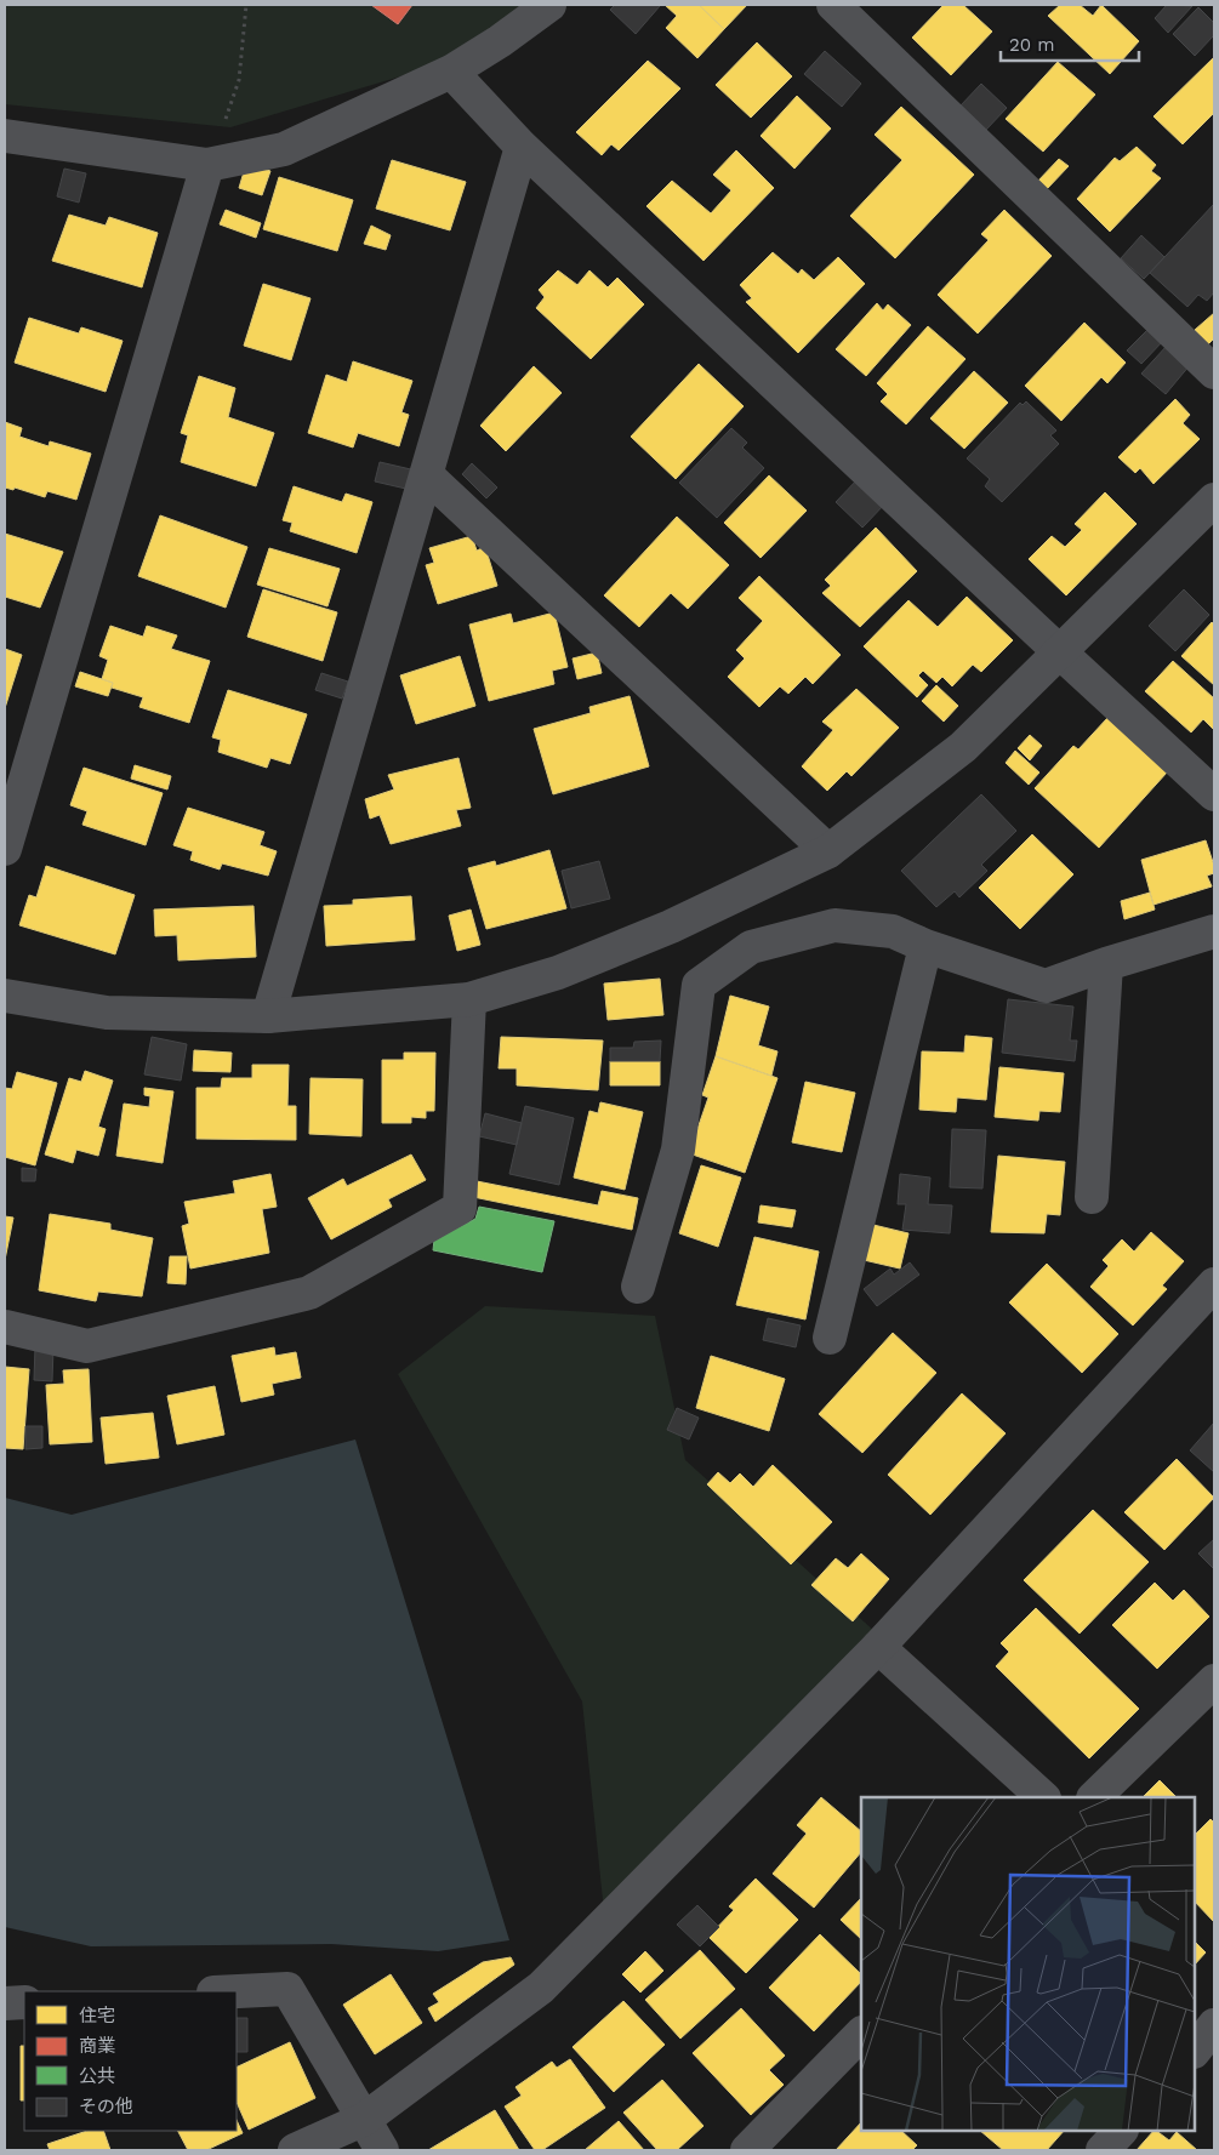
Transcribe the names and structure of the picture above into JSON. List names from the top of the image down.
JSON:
{
  "legend": [
    "住宅",
    "商業",
    "公共",
    "その他"
  ],
  "scale_bar": "20 m"
}
